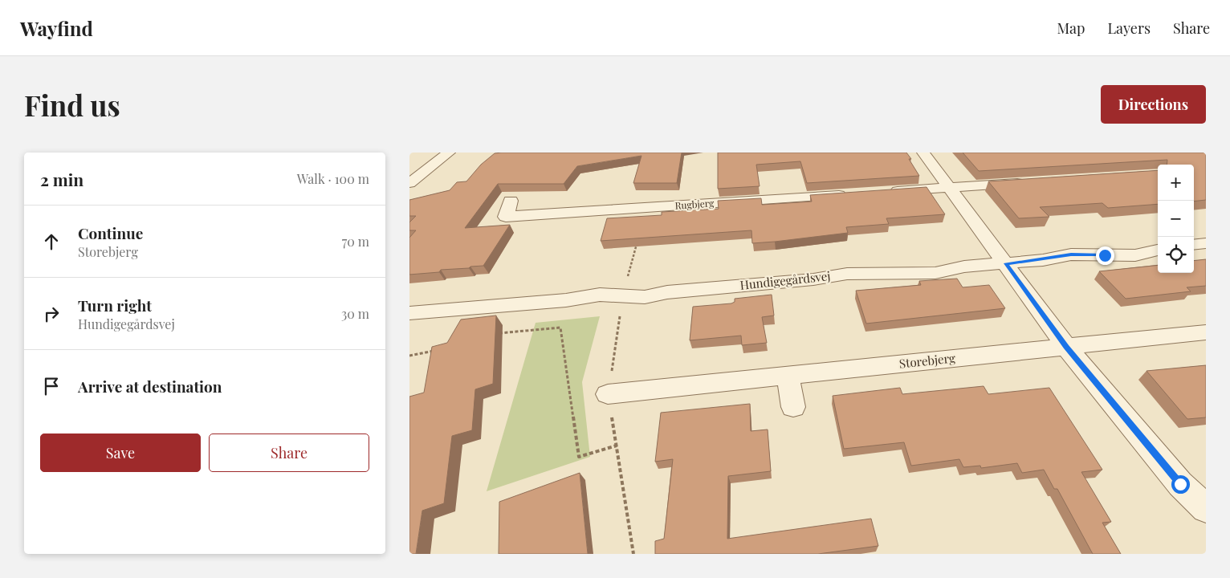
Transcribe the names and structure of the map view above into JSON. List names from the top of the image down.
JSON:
{
  "streets": {
    "street": ["Rugbjerg", "Hundigegårdsvej", "Storebjerg"]
  },
  "page": {
    "header": "Wayfind",
    "nav": ["Map", "Layers", "Share"],
    "buttons": [
      "Directions",
      ["Save", "Share"]
    ],
    "title": "Find us",
    "heading": ["2 min", "Walk · 100 m"],
    "map_buttons": ["+", "−"],
    "list": [
      ["Continue", "Storebjerg", "70 m"],
      ["Turn right", "Hundigegårdsvej", "30 m"],
      "Arrive at destination"
    ]
  }
}
